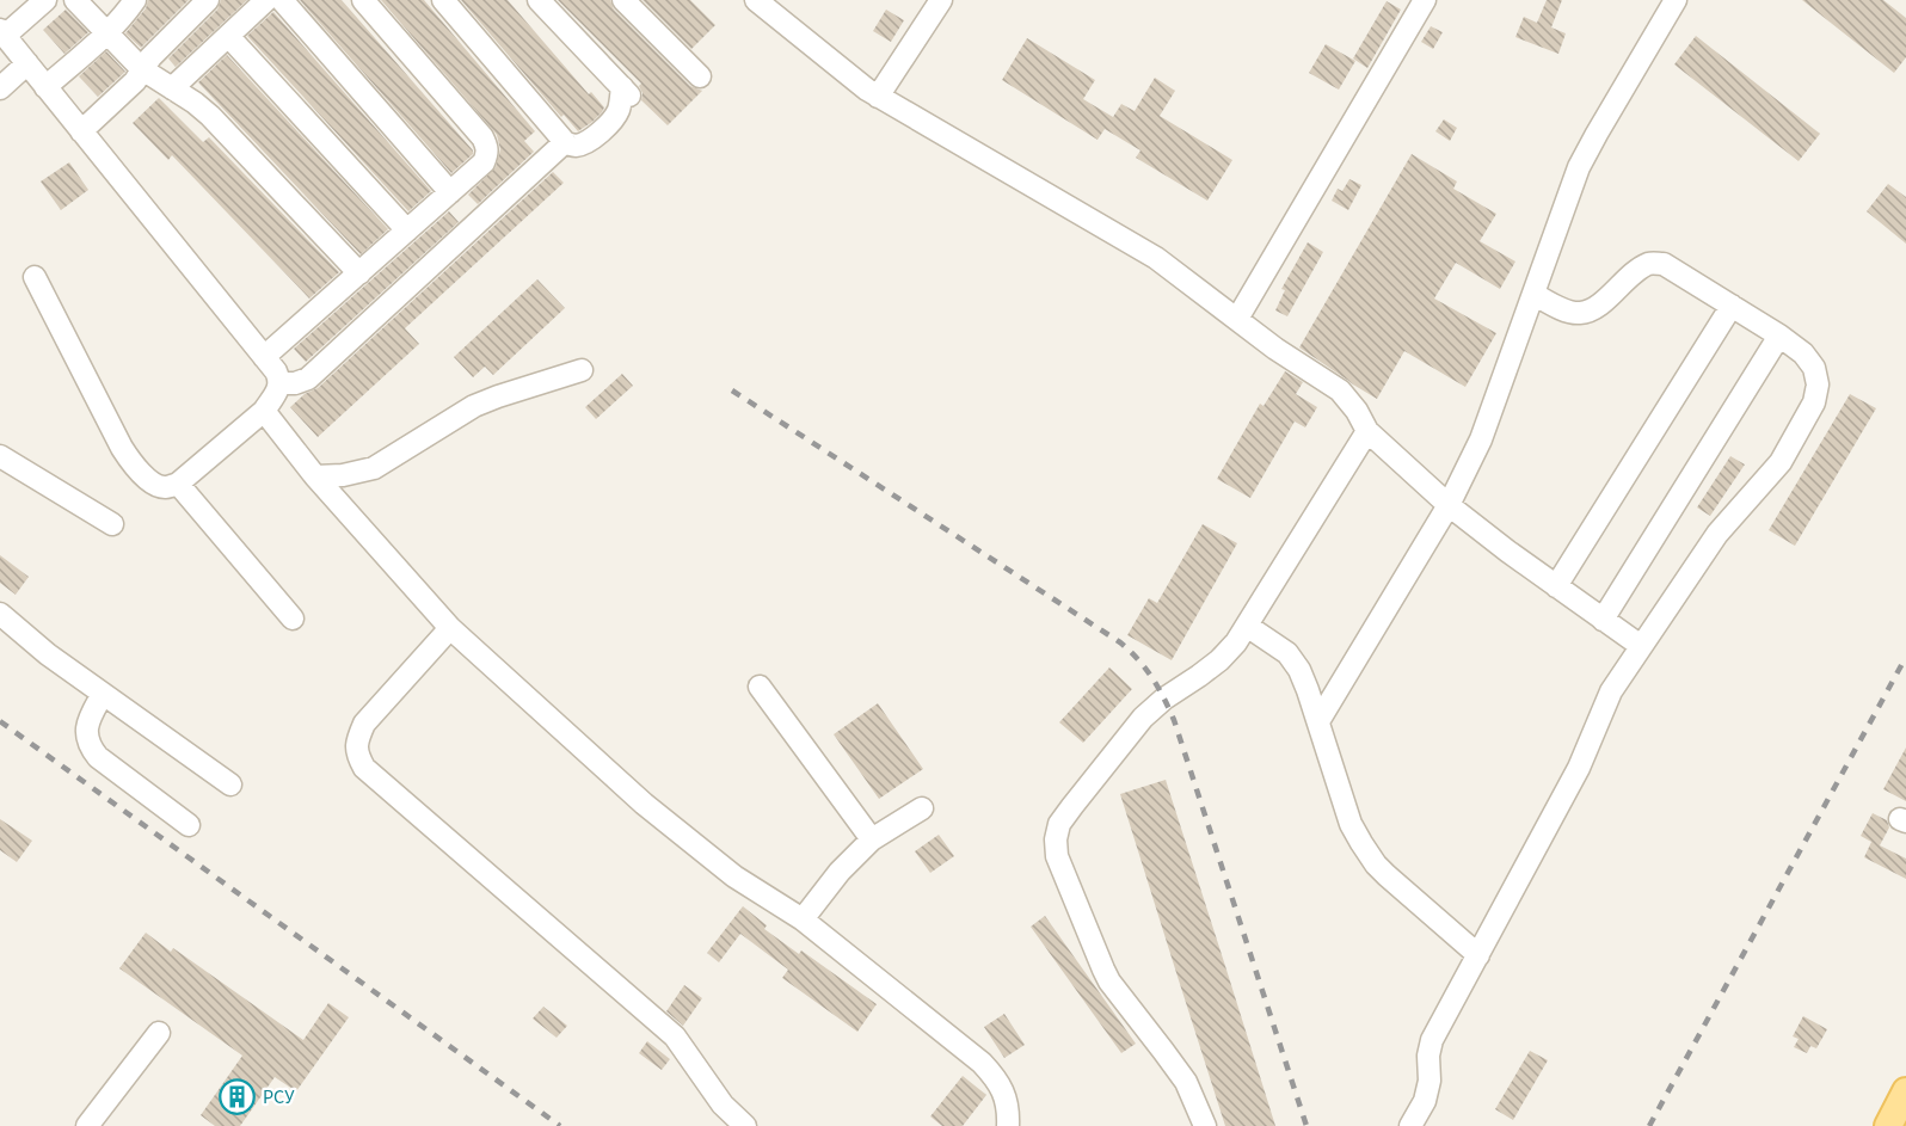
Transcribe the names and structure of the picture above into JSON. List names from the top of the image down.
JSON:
{
  "places": {
    "building": ["РСУ"]
  }
}
